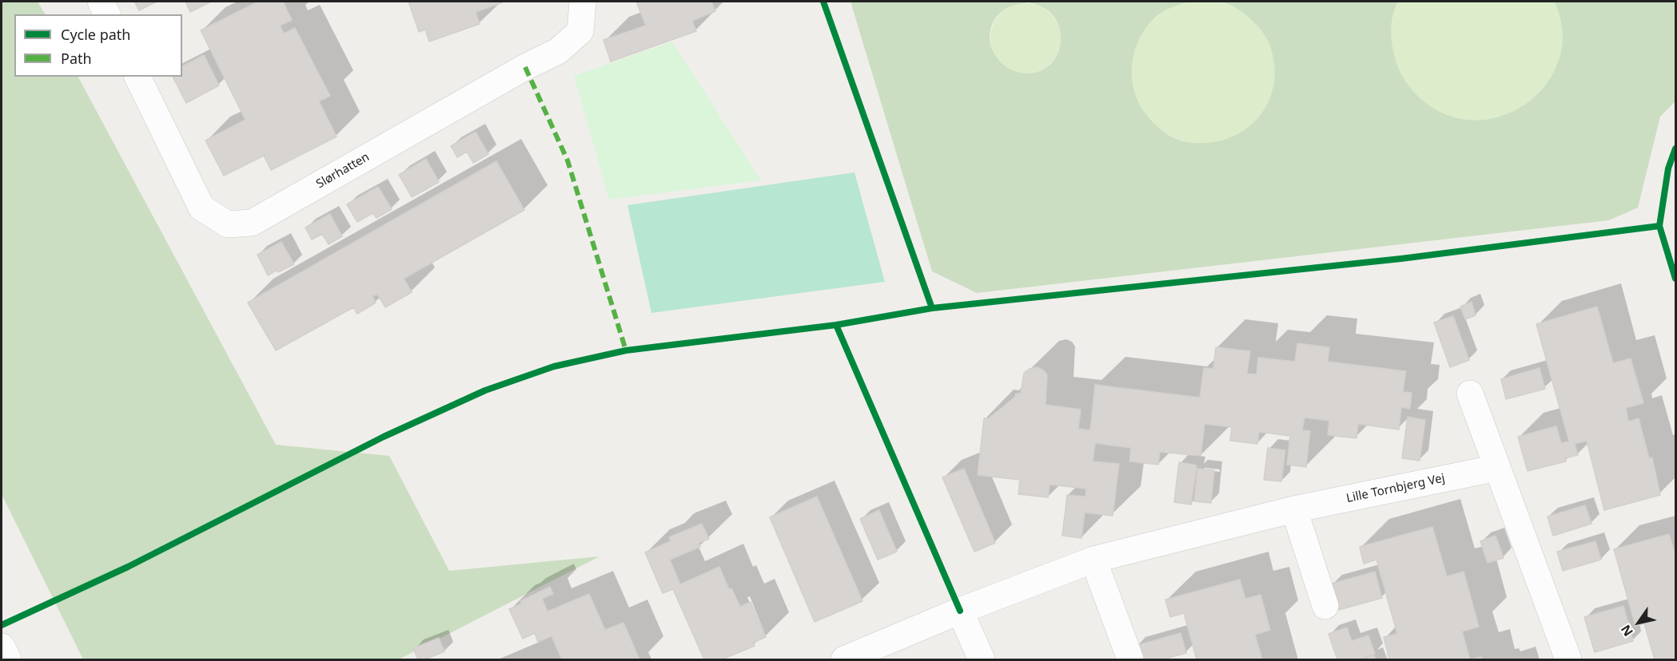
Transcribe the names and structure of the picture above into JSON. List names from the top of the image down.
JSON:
{
  "streets": {
    "street": ["Slørhatten", "Lille Tornbjerg Vej"]
  },
  "legend": ["Cycle path", "Path"],
  "north": "bottom left"
}
